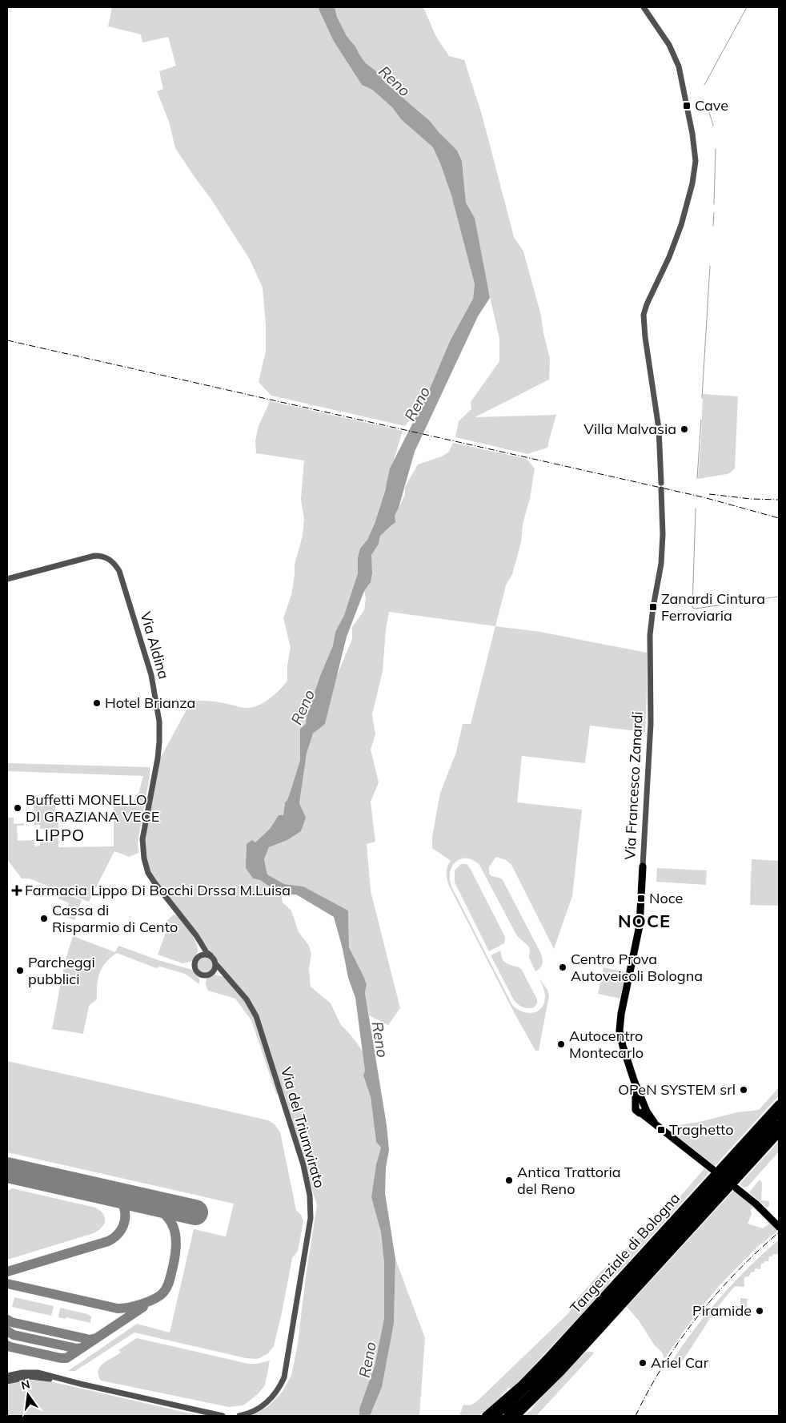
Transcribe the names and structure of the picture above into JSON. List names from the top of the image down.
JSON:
{
  "streets": {
    "highway": ["Tangenziale di Bologna"],
    "main road": ["Via Francesco Zanardi"],
    "street": ["Via Aldina", "Via del Triumvirato"]
  },
  "crossings": [
    ["Via Aldina", "Via del Triumvirato"]
  ],
  "districts": ["LIPPO", "NOCE"],
  "water": ["Reno"],
  "places": {
    "transit": [
      "Cave",
      "Zanardi Cintura Ferroviaria",
      "Noce",
      "Traghetto"
    ],
    "other": [
      "Villa Malvasia",
      "Hotel Brianza",
      "Buffetti MONELLO DI GRAZIANA VECE",
      "Cassa di Risparmio di Cento",
      "Centro Prova Autoveicoli Bologna",
      "Parcheggi pubblici",
      "Autocentro Montecarlo",
      "OPeN SYSTEM srl",
      "Antica Trattoria del Reno",
      "Piramide",
      "Ariel Car"
    ],
    "health": ["Farmacia Lippo Di Bocchi Drssa M.Luisa"]
  },
  "north": "top"
}
